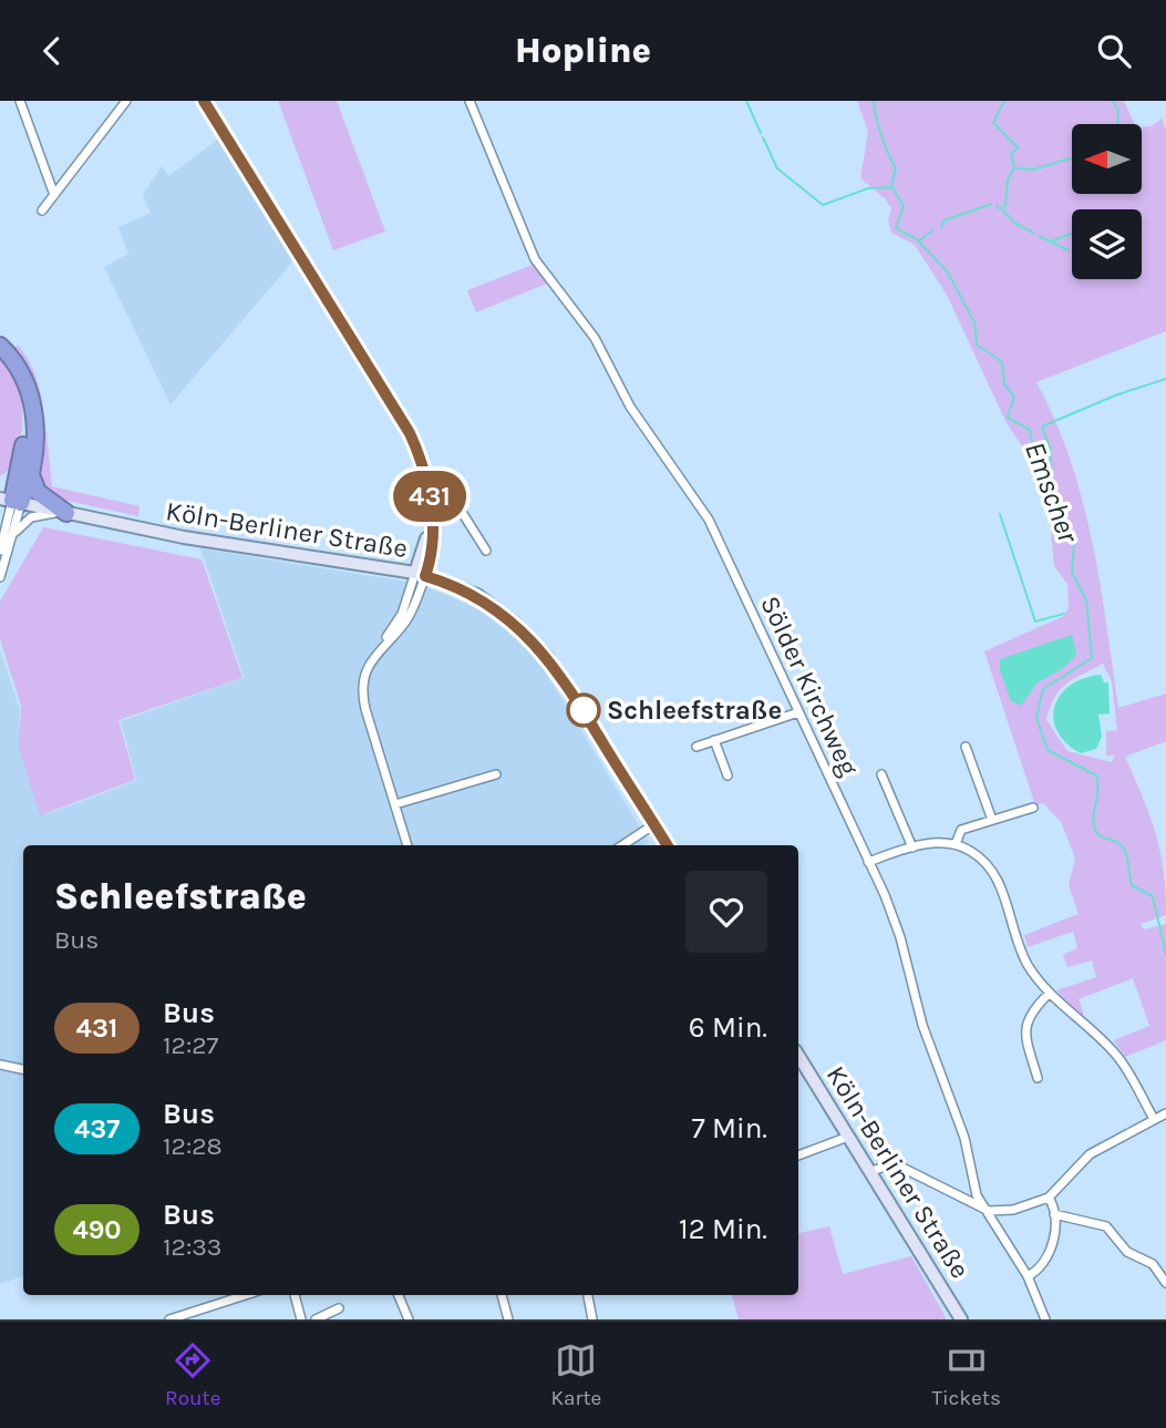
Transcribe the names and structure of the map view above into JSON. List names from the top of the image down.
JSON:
{
  "streets": {
    "main road": ["Köln-Berliner Straße"],
    "street": ["Sölder Kirchweg"]
  },
  "water": ["Emscher"],
  "places": ["Schleefstraße"],
  "lines": ["bus line 431"],
  "north": "left",
  "page": {
    "header": "Hopline",
    "on_map": "431",
    "heading": ["Schleefstraße", "Bus"],
    "list": [
      {
        "mark": "431",
        "name": "Bus",
        "note": "12:27",
        "value": "6 Min."
      },
      {
        "mark": "437",
        "name": "Bus",
        "note": "12:28",
        "value": "7 Min."
      },
      {
        "mark": "490",
        "name": "Bus",
        "note": "12:33",
        "value": "12 Min."
      }
    ],
    "tabs": ["Route", "Karte", "Tickets"]
  }
}
